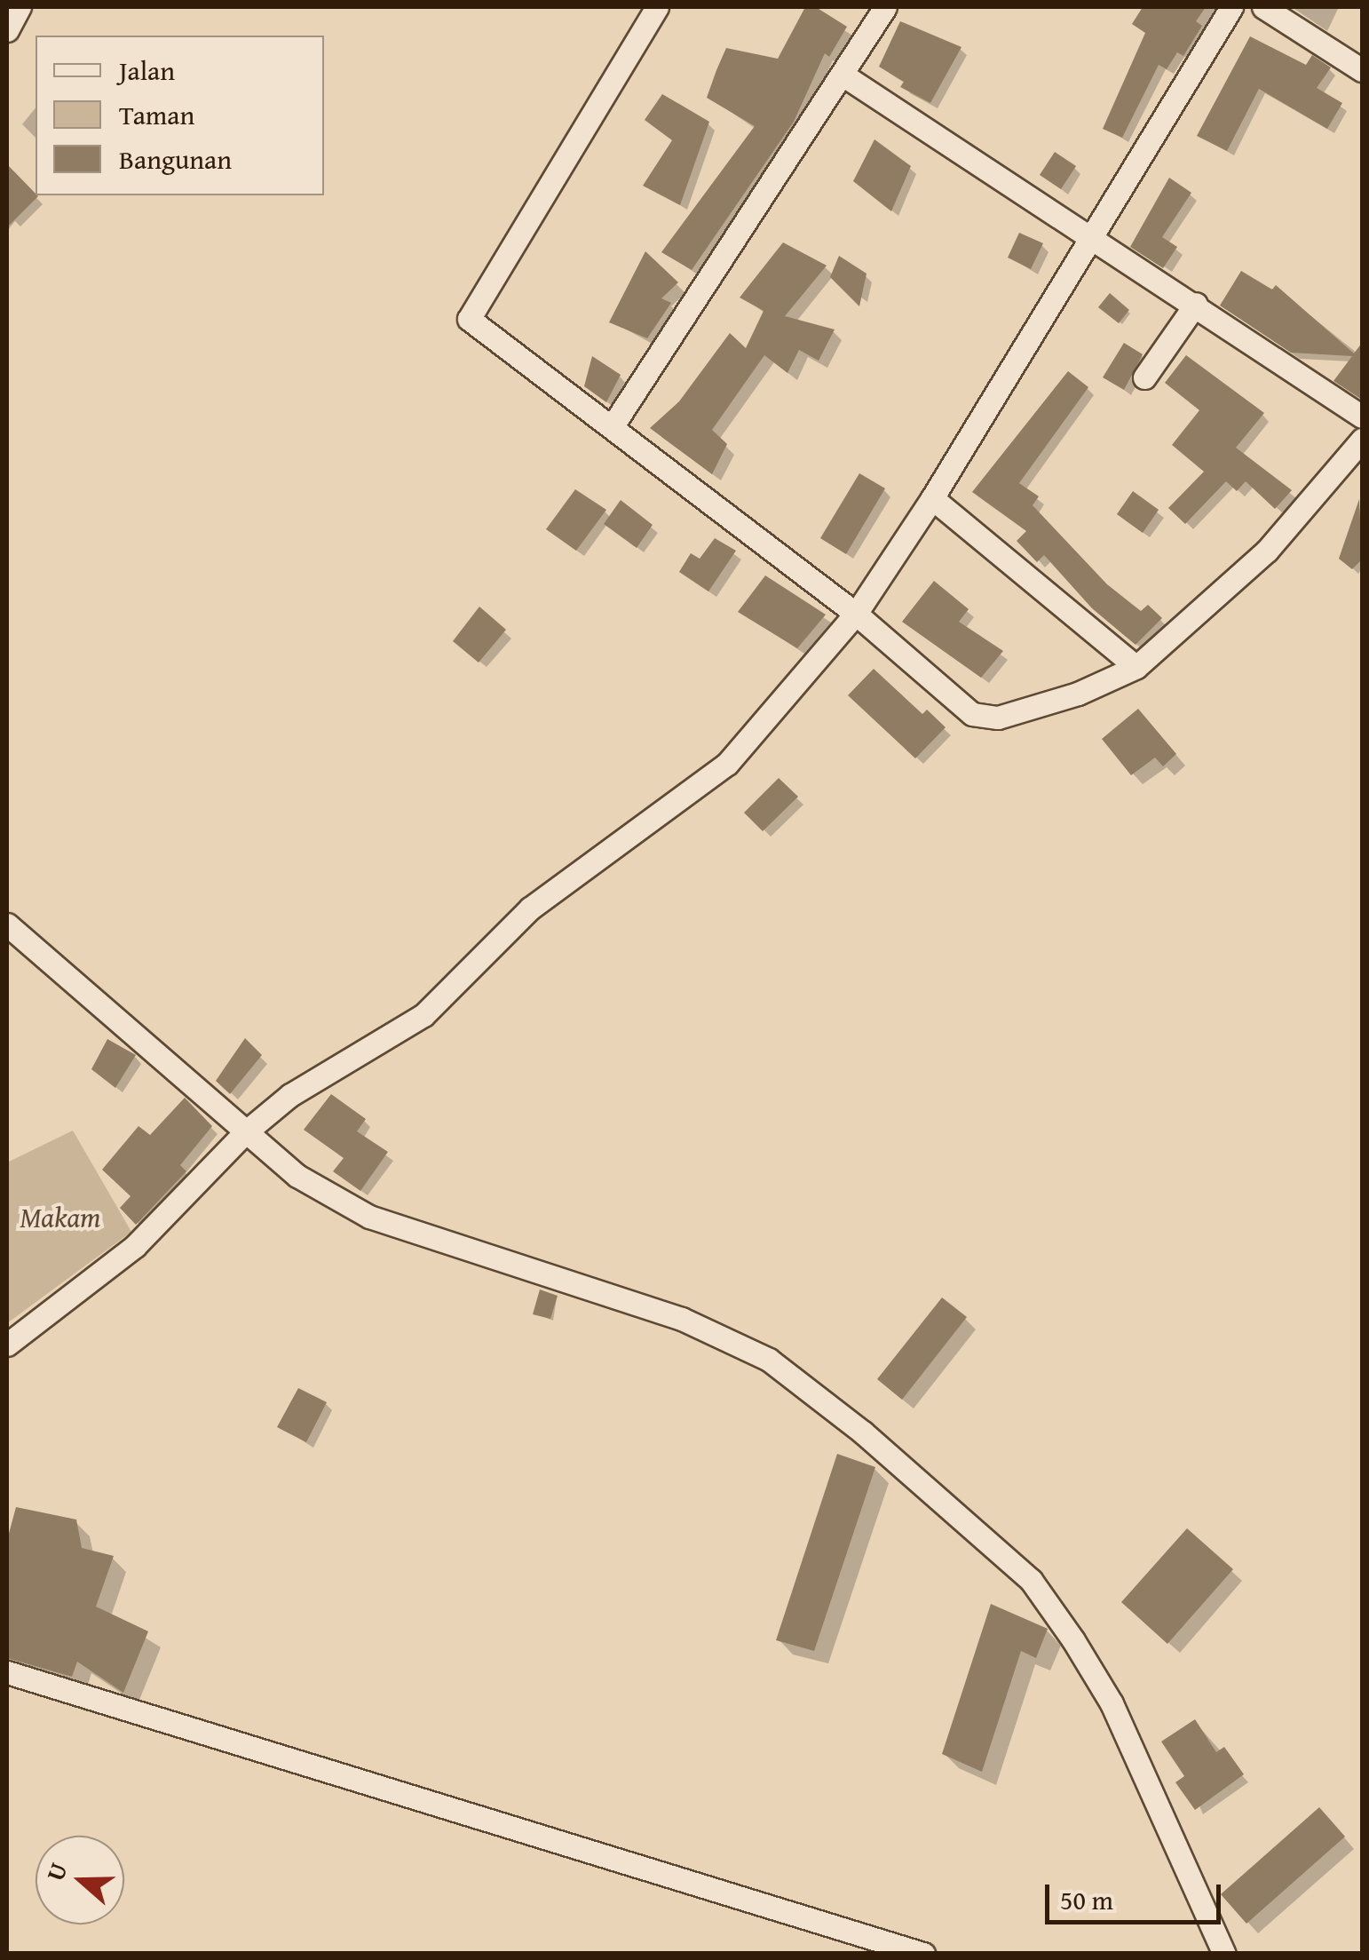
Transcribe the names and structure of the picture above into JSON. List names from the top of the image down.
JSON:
{
  "parks": ["Makam"],
  "legend": ["Jalan", "Taman", "Bangunan"],
  "scale_bar": "50 m",
  "north": "left"
}
